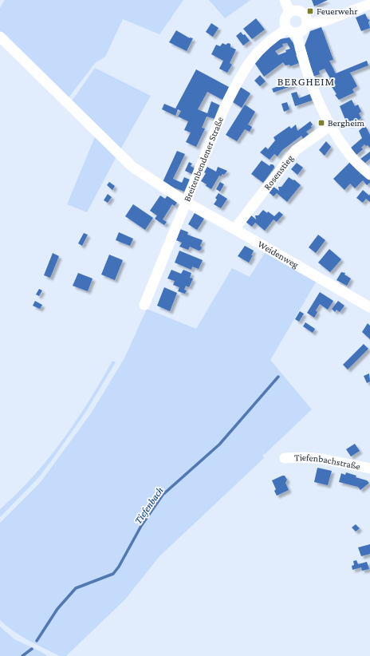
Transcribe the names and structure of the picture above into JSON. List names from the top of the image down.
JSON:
{
  "streets": {
    "street": [
      "Breitenbendener Straße",
      "Rosenstieg",
      "Weidenweg",
      "Tiefenbachstraße"
    ]
  },
  "crossings": [
    ["Breitenbendener Straße", "Weidenweg"],
    ["Rosenstieg", "Weidenweg"]
  ],
  "districts": ["BERGHEIM"],
  "water": ["Tiefenbach"],
  "places": {
    "transit": ["Feuerwehr", "Bergheim"]
  }
}
